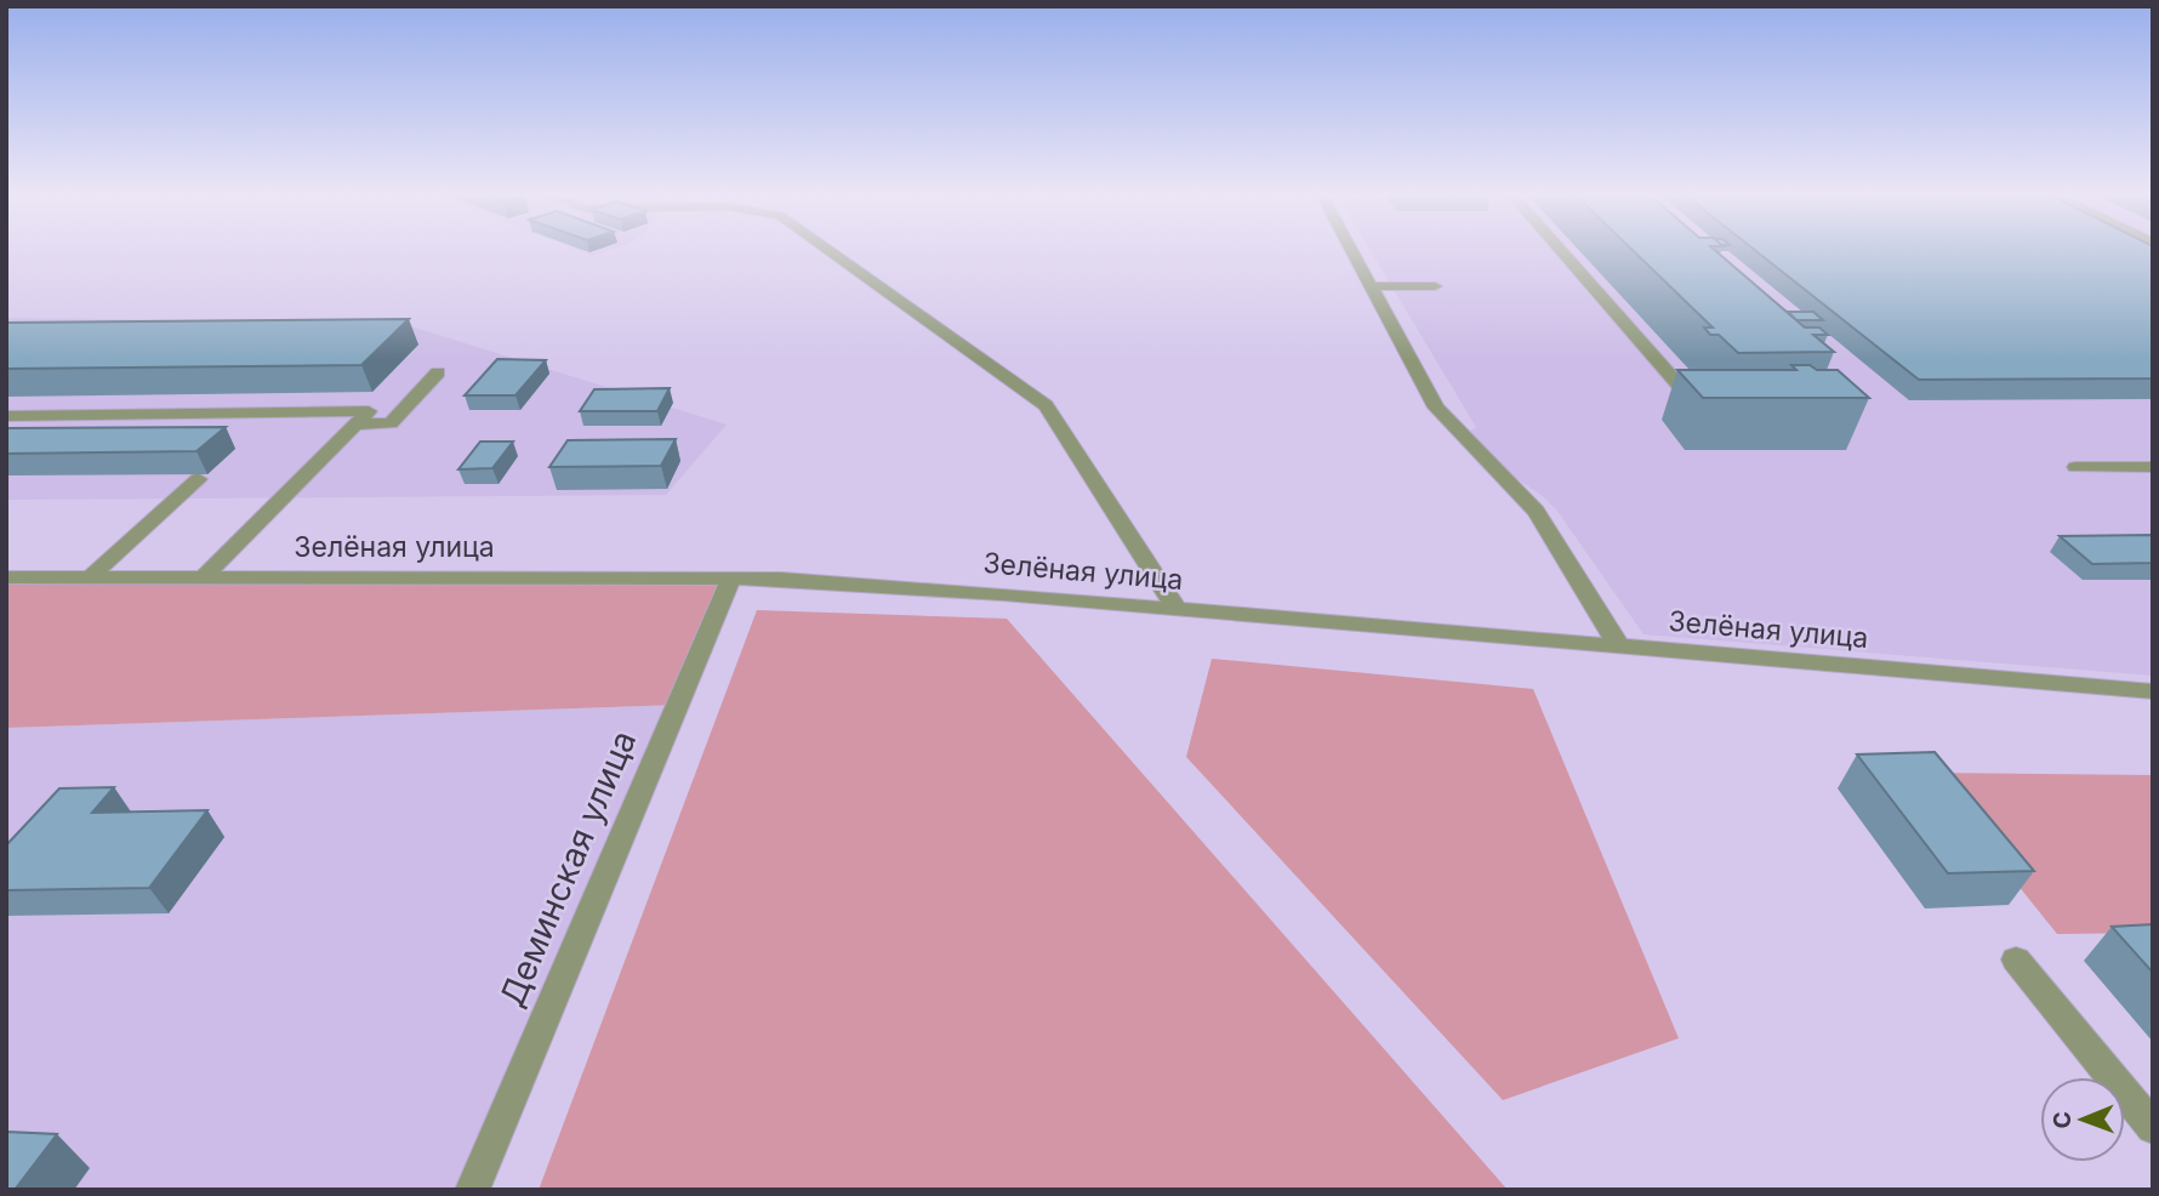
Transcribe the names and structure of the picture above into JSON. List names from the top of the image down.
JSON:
{
  "streets": {
    "street": ["Зелёная улица", "Деминская улица"]
  },
  "crossings": [
    ["Зелёная улица", "Деминская улица"]
  ],
  "north": "left"
}
